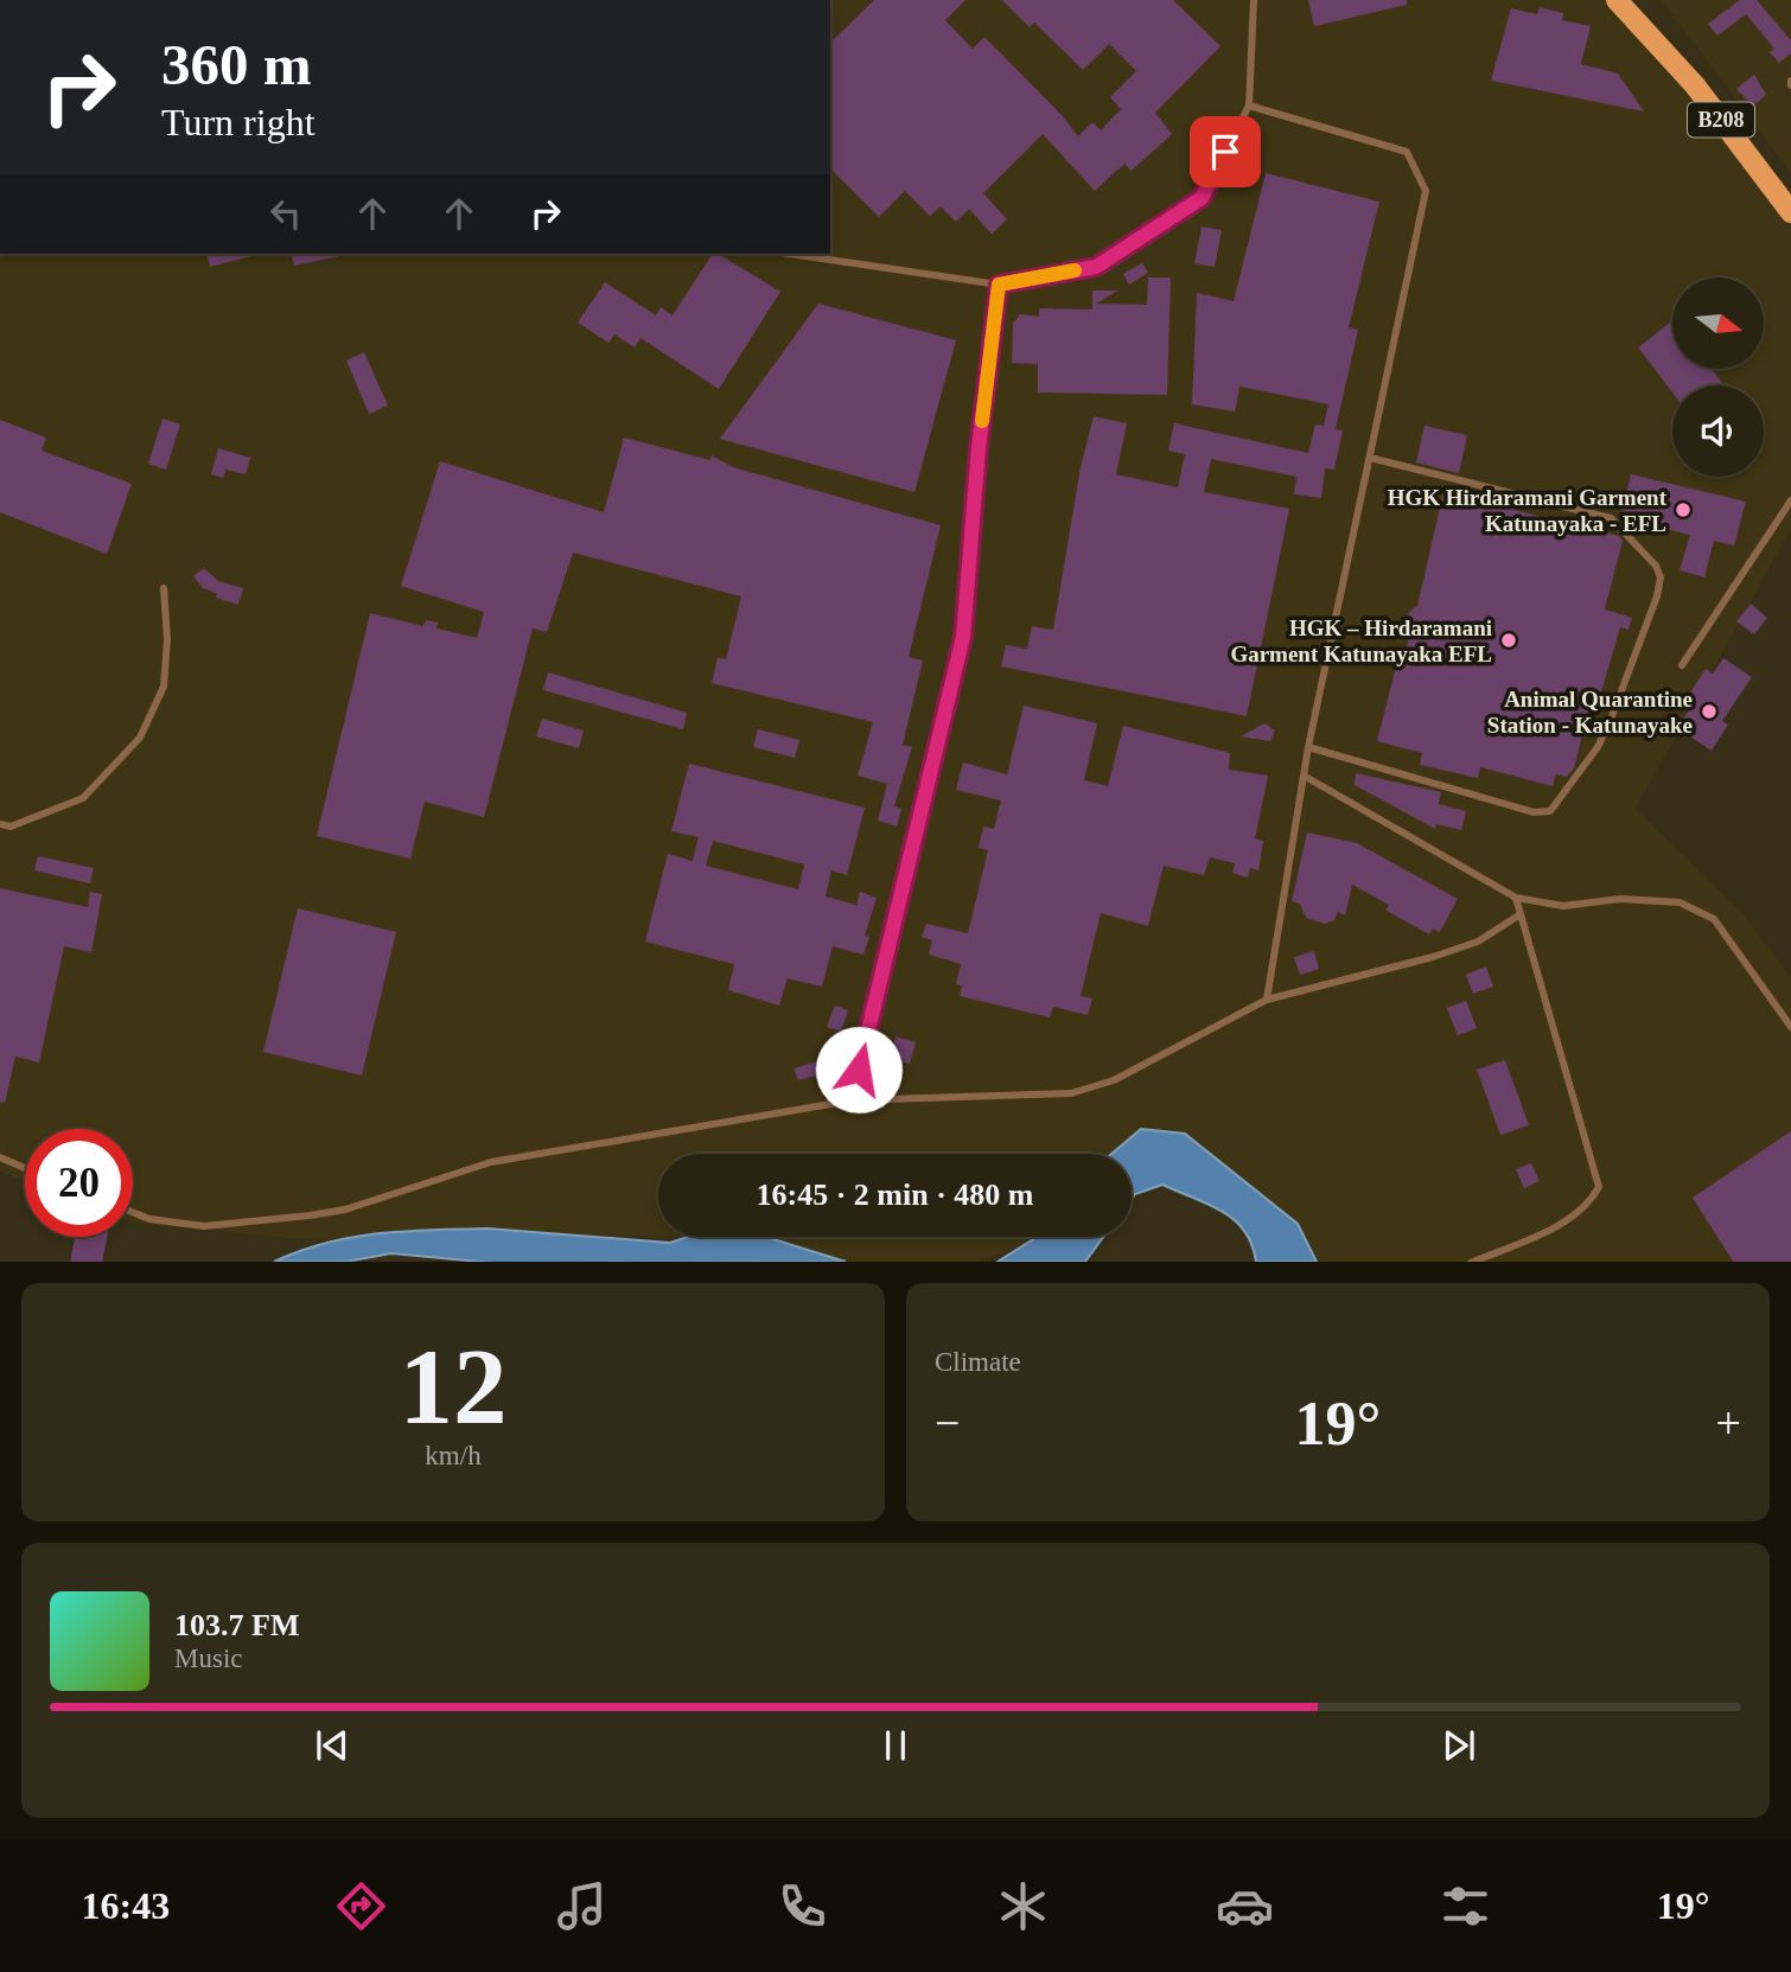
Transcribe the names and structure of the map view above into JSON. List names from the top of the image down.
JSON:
{
  "streets": {
    "main road": ["B208"]
  },
  "places": ["HGK Hirdaramani Garment Katunayaka - EFL", "HGK – Hirdaramani Garment Katunayaka EFL", "Animal Quarantine Station - Katunayake"],
  "north": "right",
  "page": {
    "turn": ["360 m", "Turn right"],
    "limit": "20",
    "trip": "16:45 · 2 min · 480 m",
    "tile": [
      ["12", "km/h"],
      "Climate"
    ],
    "heat": ["−", "19°", "+"],
    "song": ["103.7 FM", "Music"],
    "tabs": ["16:43", "19°"]
  }
}
